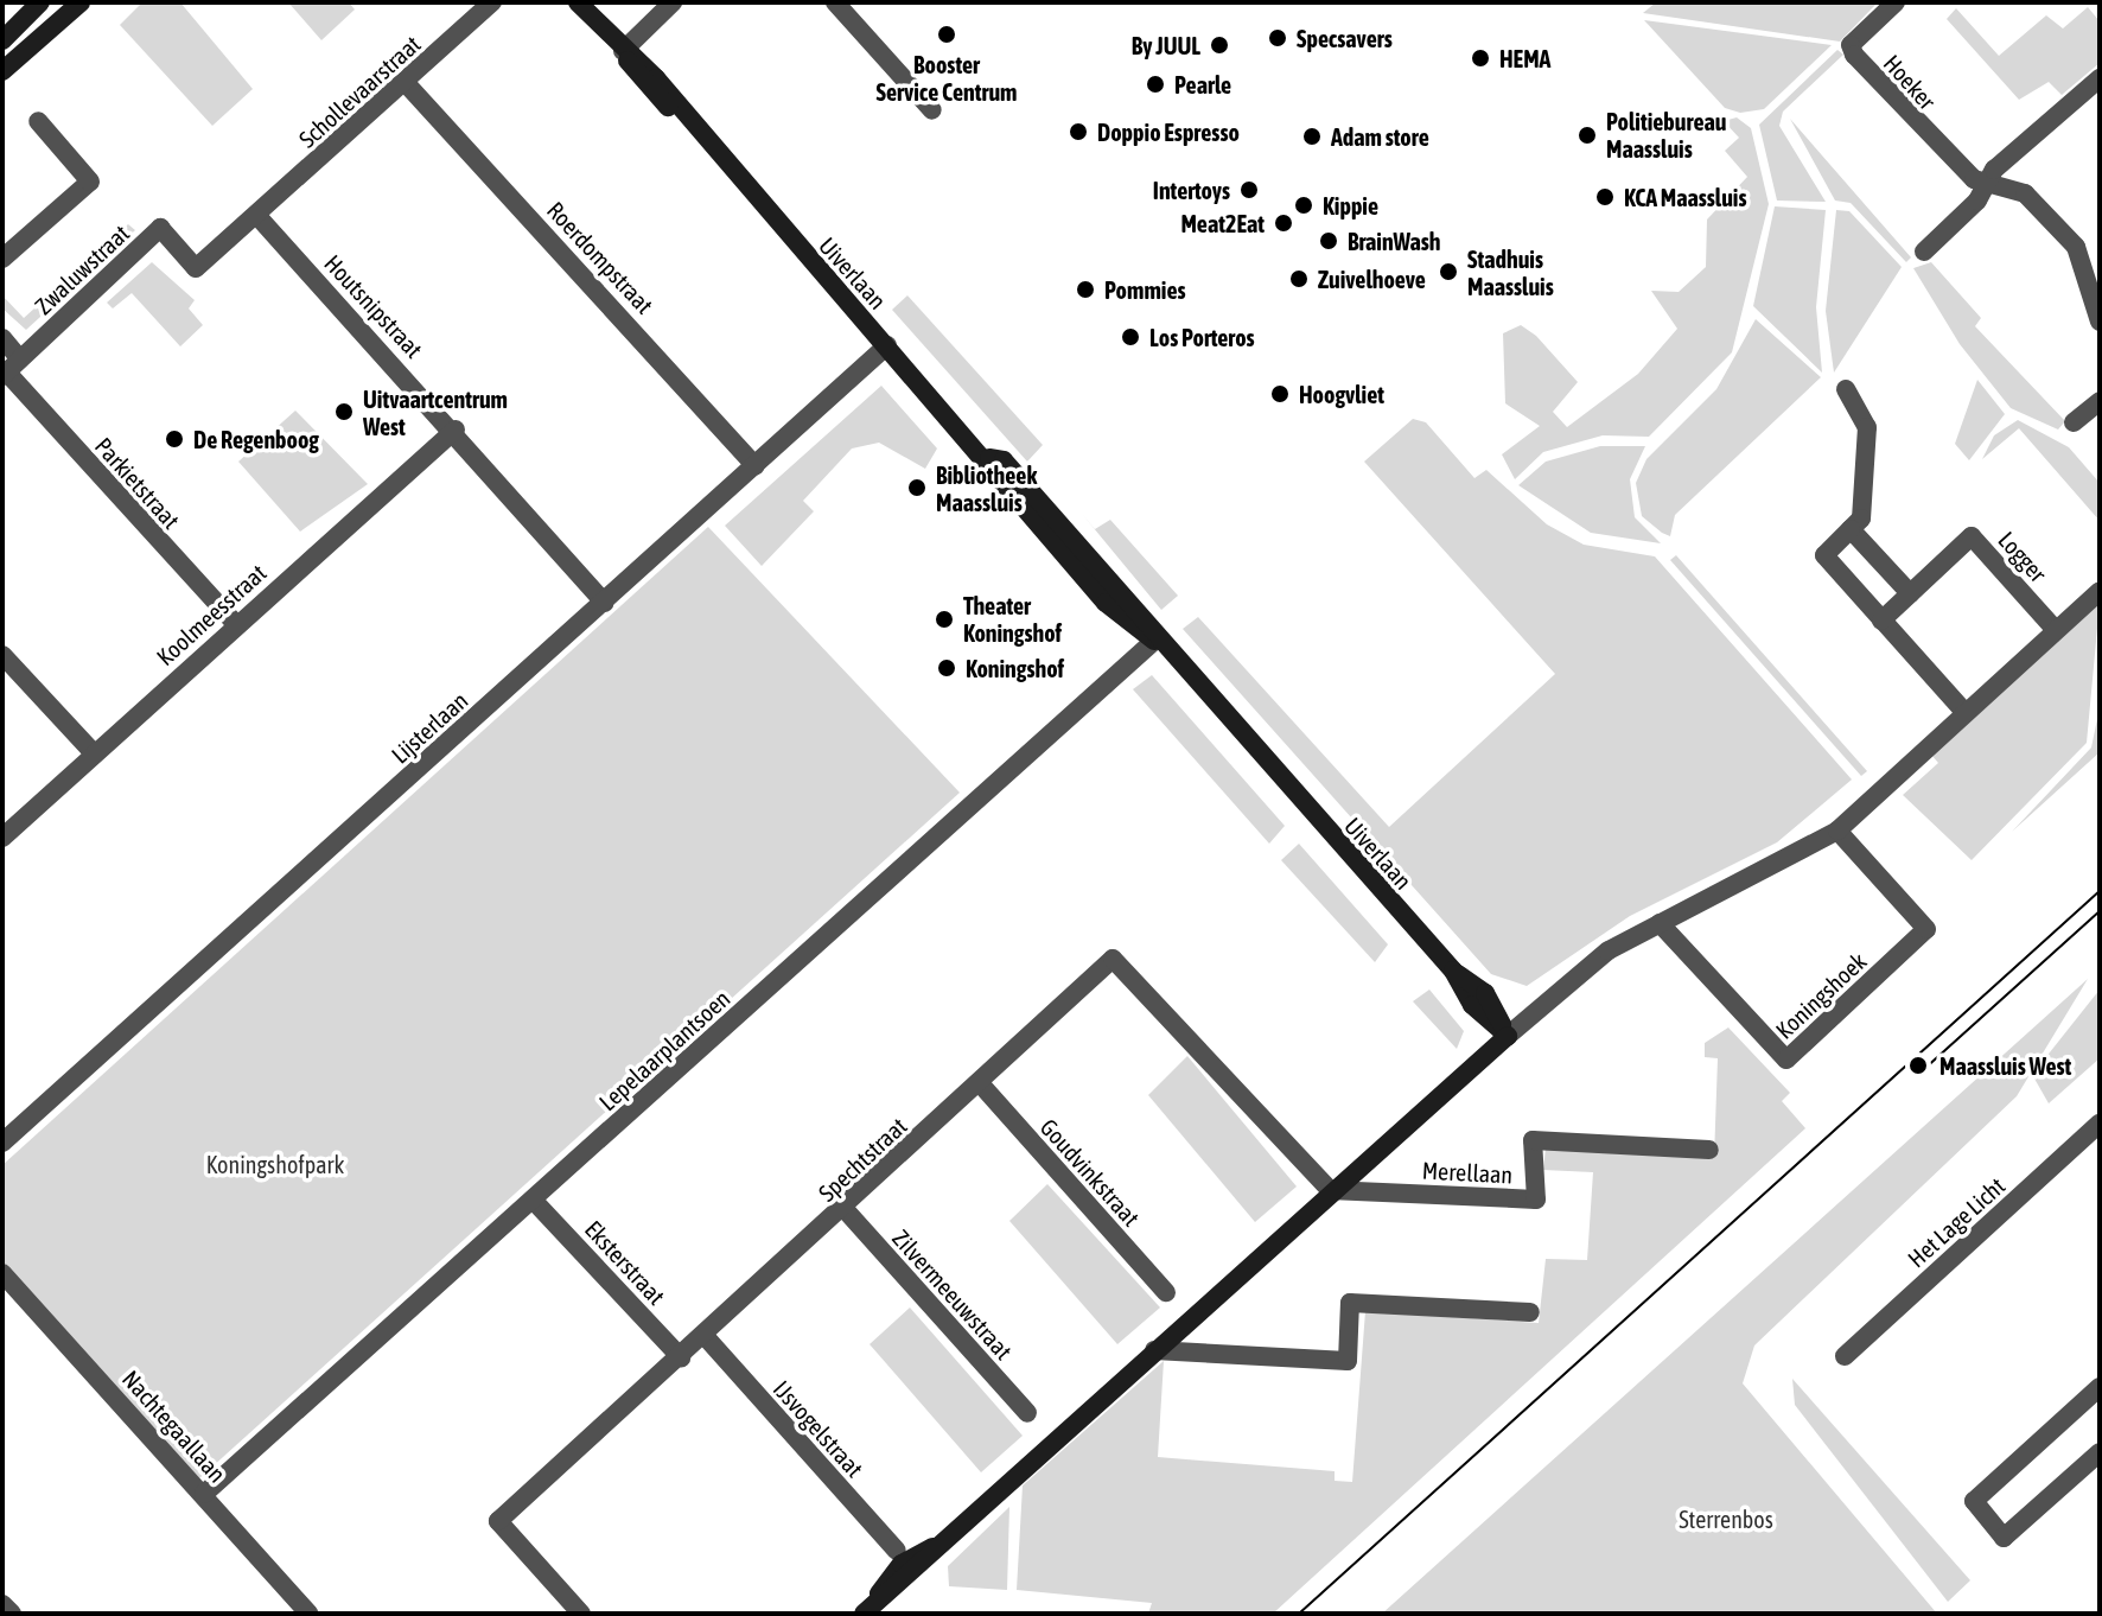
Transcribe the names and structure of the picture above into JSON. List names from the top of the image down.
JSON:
{
  "streets": {
    "street": [
      "Hoeker",
      "Schollevaarstraat",
      "Roerdompstraat",
      "Zwaluwstraat",
      "Uiverlaan",
      "Houtsnipstraat",
      "Parkietstraat",
      "Logger",
      "Koolmeesstraat",
      "Lijsterlaan",
      "Koningshoek",
      "Lepelaarplantsoen",
      "Spechtstraat",
      "Goudvinkstraat",
      "Merellaan",
      "Het Lage Licht",
      "Eksterstraat",
      "Zilvermeeuwstraat",
      "Nachtegaallaan",
      "IJsvogelstraat"
    ]
  },
  "crossings": [
    ["Schollevaarstraat", "Roerdompstraat"],
    ["Schollevaarstraat", "Zwaluwstraat"],
    ["Schollevaarstraat", "Houtsnipstraat"],
    ["Roerdompstraat", "Lijsterlaan"],
    ["Zwaluwstraat", "Houtsnipstraat"],
    ["Zwaluwstraat", "Parkietstraat"],
    ["Uiverlaan", "Lijsterlaan"],
    ["Uiverlaan", "Lepelaarplantsoen"],
    ["Uiverlaan", "Merellaan"],
    ["Houtsnipstraat", "Koolmeesstraat"],
    ["Houtsnipstraat", "Lijsterlaan"],
    ["Parkietstraat", "Koolmeesstraat"],
    ["Lepelaarplantsoen", "Eksterstraat"],
    ["Lepelaarplantsoen", "Nachtegaallaan"],
    ["Spechtstraat", "Goudvinkstraat"],
    ["Spechtstraat", "Merellaan"],
    ["Spechtstraat", "Eksterstraat"],
    ["Spechtstraat", "Zilvermeeuwstraat"],
    ["Spechtstraat", "IJsvogelstraat"]
  ],
  "parks": ["Koningshofpark", "Sterrenbos"],
  "places": [
    "Booster Service Centrum",
    "Specsavers",
    "By JUUL",
    "HEMA",
    "Pearle",
    "Doppio Espresso",
    "Politiebureau Maassluis",
    "Adam store",
    "Intertoys",
    "KCA Maassluis",
    "Kippie",
    "Meat2Eat",
    "BrainWash",
    "Stadhuis Maassluis",
    "Zuivelhoeve",
    "Pommies",
    "Los Porteros",
    "Hoogvliet",
    "Uitvaartcentrum West",
    "De Regenboog",
    "Bibliotheek Maassluis",
    "Theater Koningshof",
    "Koningshof",
    "Maassluis West"
  ]
}
